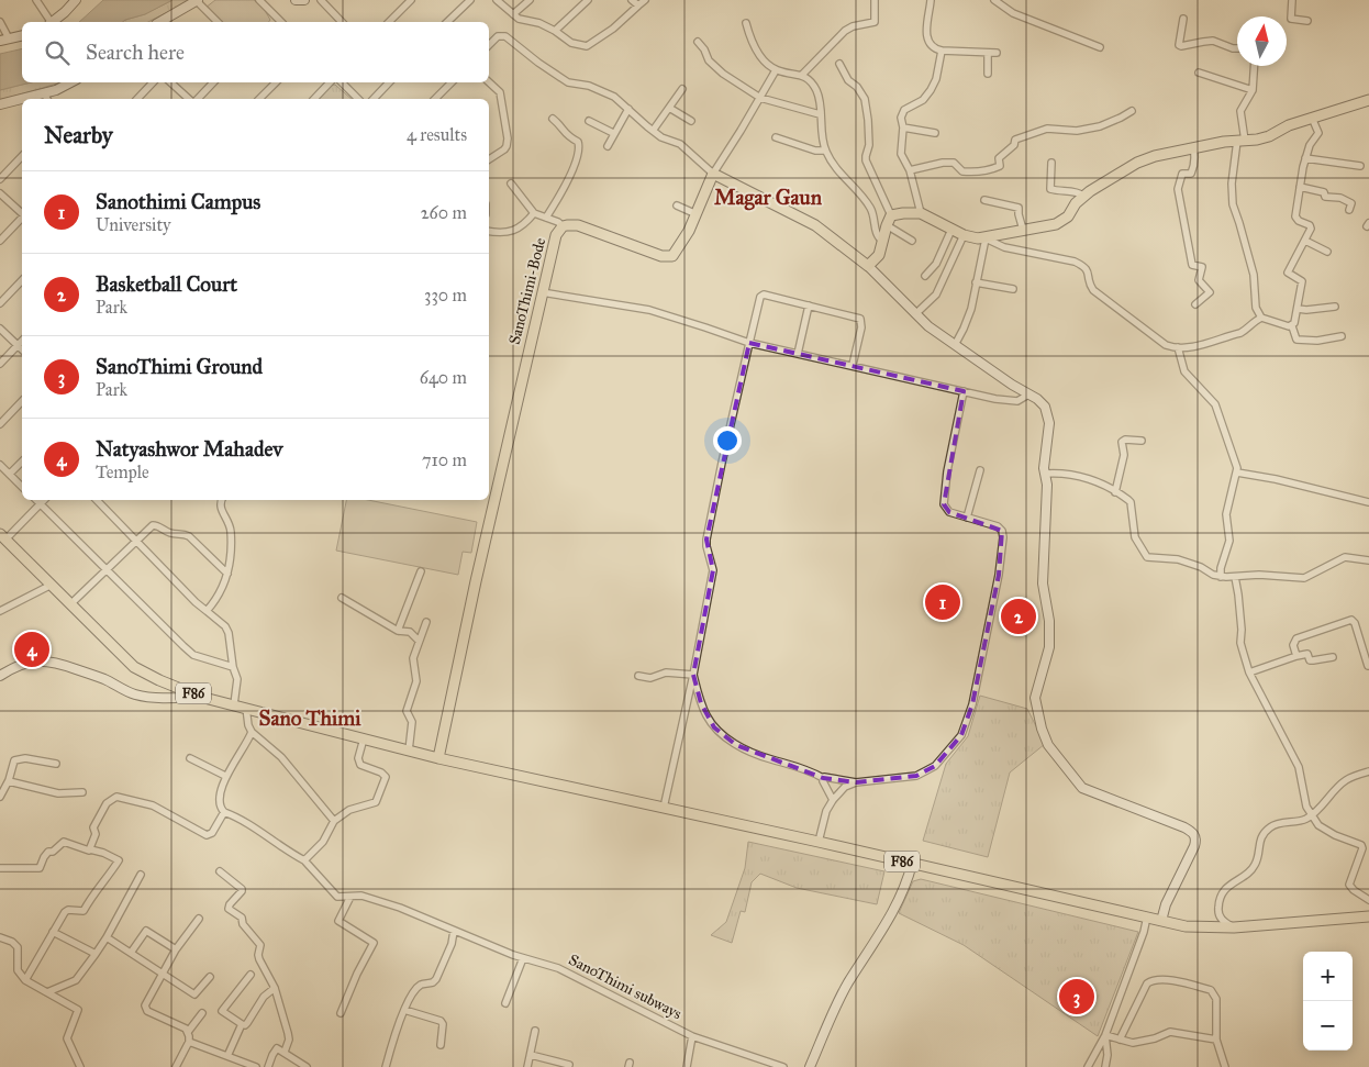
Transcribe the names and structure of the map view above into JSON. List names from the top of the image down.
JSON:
{
  "streets": {
    "main road": ["SanoThimi-Bode", "F86"],
    "street": ["SanoThimi subways"]
  },
  "crossings": [
    ["SanoThimi-Bode", "F86"]
  ],
  "districts": ["Magar Gaun", "Sano Thimi"],
  "north": "top",
  "page": {
    "search": "Search here",
    "heading": ["Nearby", "4 results"],
    "list": [
      {
        "mark": "1",
        "name": "Sanothimi Campus",
        "note": "University",
        "value": "260 m"
      },
      {
        "mark": "2",
        "name": "Basketball Court",
        "note": "Park",
        "value": "330 m"
      },
      {
        "mark": "3",
        "name": "SanoThimi Ground",
        "note": "Park",
        "value": "640 m"
      },
      {
        "mark": "4",
        "name": "Natyashwor Mahadev",
        "note": "Temple",
        "value": "710 m"
      }
    ],
    "pins": [
      "1",
      "2",
      "4",
      "3"
    ],
    "map_buttons": ["+", "−"]
  }
}
